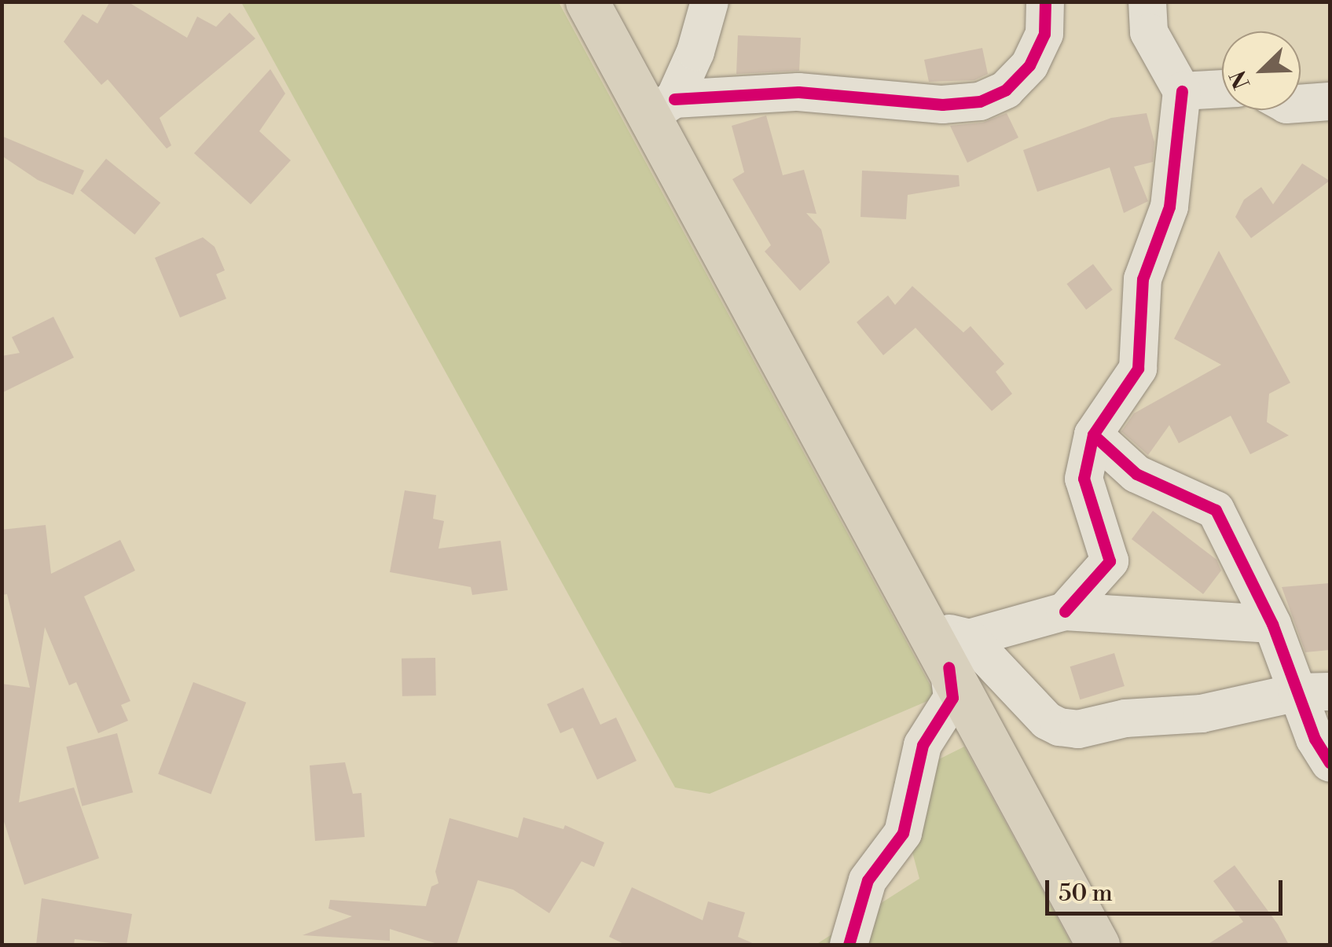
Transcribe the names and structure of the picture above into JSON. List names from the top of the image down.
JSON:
{
  "scale_bar": "50 m",
  "north": "bottom left"
}
